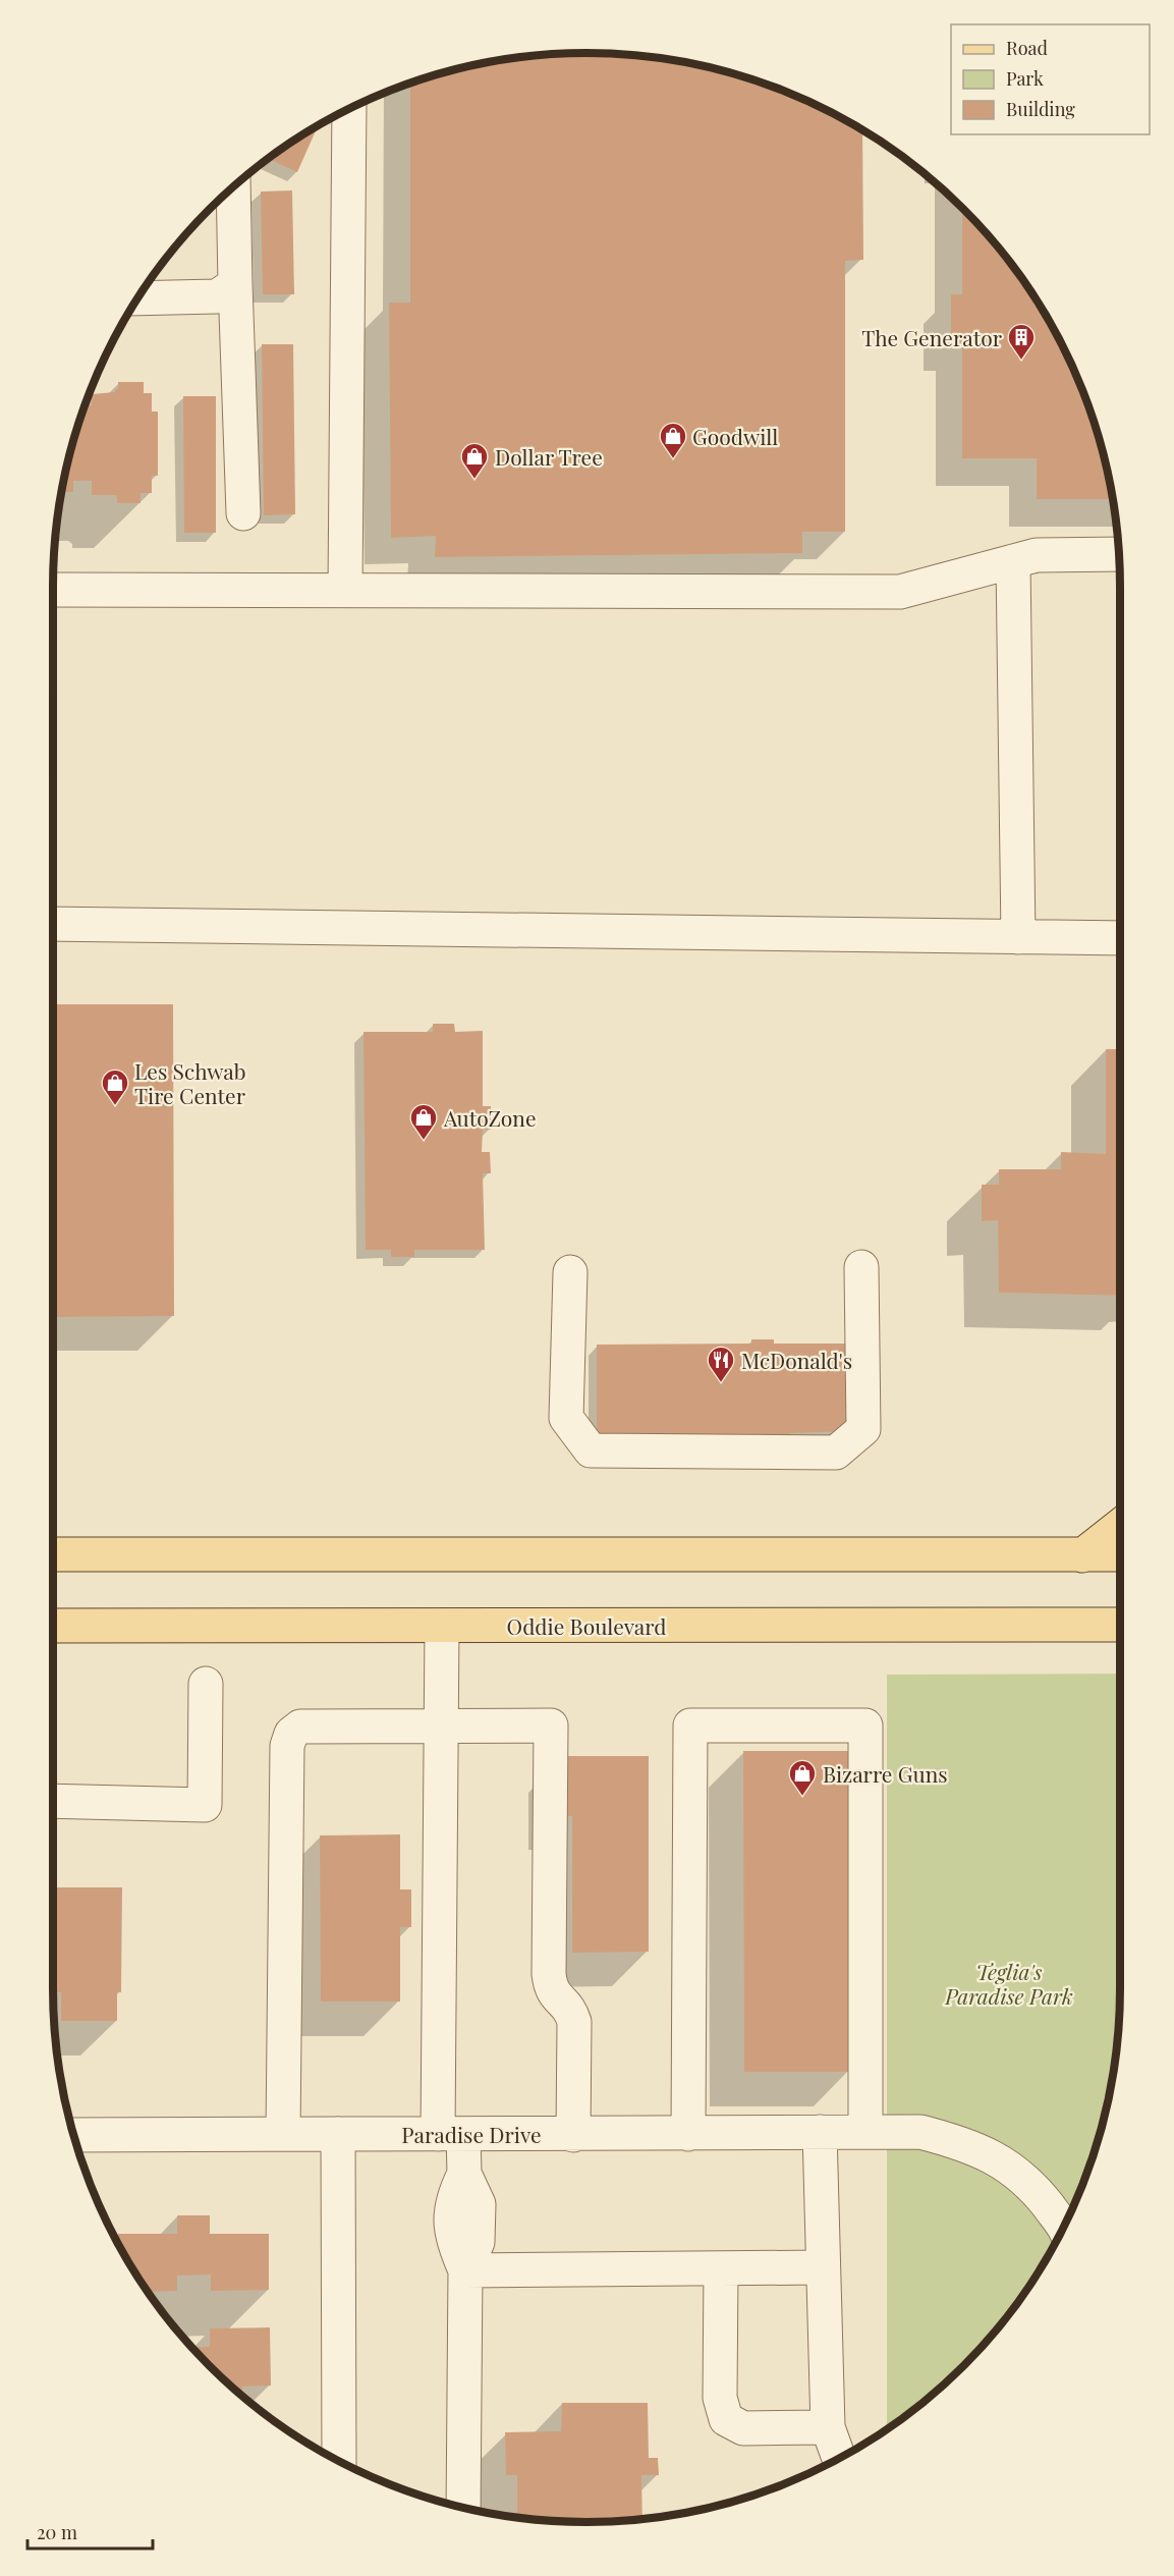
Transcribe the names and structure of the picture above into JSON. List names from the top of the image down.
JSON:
{
  "streets": {
    "main road": ["Oddie Boulevard"],
    "street": ["Paradise Drive"]
  },
  "parks": ["Teglia's Paradise Park"],
  "places": {
    "building": ["The Generator"],
    "shop": [
      "Goodwill",
      "Dollar Tree",
      "Les Schwab Tire Center",
      "AutoZone",
      "Bizarre Guns"
    ],
    "restaurant": ["McDonald's"]
  },
  "legend": ["Road", "Park", "Building"],
  "scale_bar": "20 m"
}
